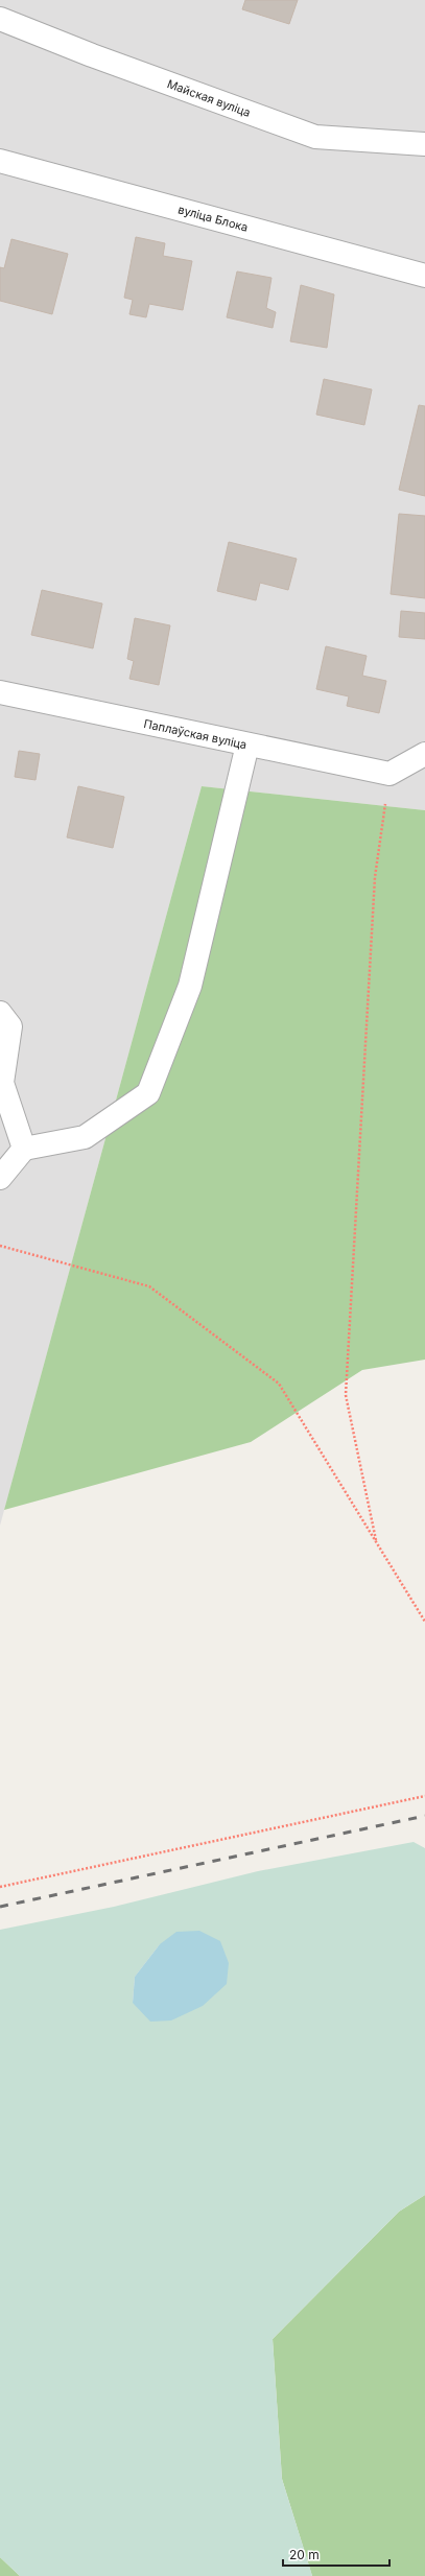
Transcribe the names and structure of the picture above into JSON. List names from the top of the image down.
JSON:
{
  "streets": {
    "street": ["Майская вуліца", "вуліца Блока", "Паплаўская вуліца"]
  },
  "scale_bar": "20 m"
}
